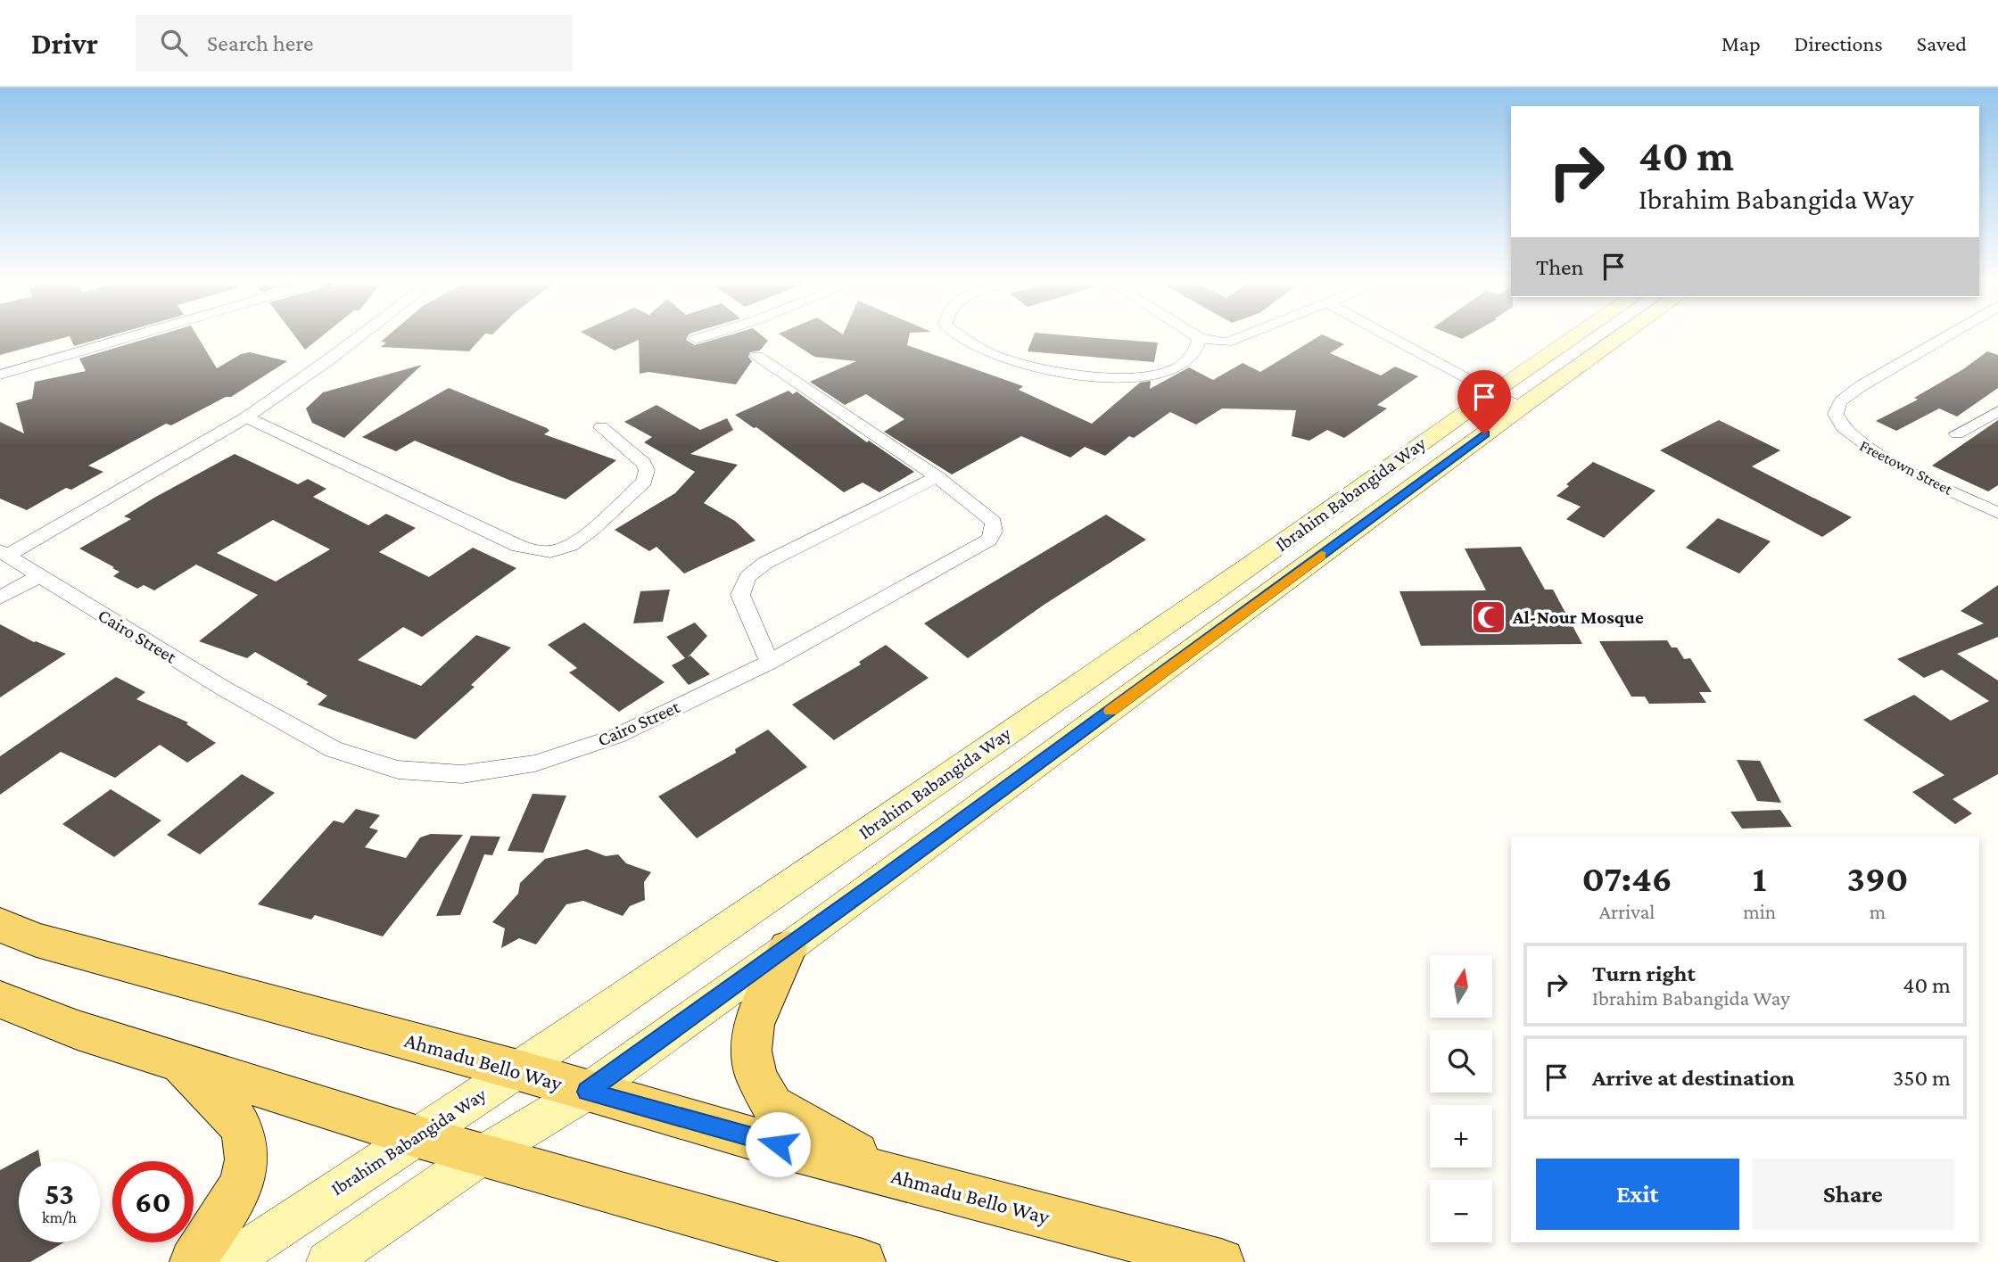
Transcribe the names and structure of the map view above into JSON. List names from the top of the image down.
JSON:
{
  "streets": {
    "main road": ["Ibrahim Babangida Way", "Ahmadu Bello Way"],
    "street": ["Freetown Street", "Cairo Street"]
  },
  "crossings": [
    ["Ibrahim Babangida Way", "Ahmadu Bello Way"]
  ],
  "places": {
    "mosque": ["Al-Nour Mosque"]
  },
  "north": "top",
  "page": {
    "header": "Drivr",
    "search": "Search here",
    "nav": ["Map", "Directions", "Saved"],
    "turn": ["40 m", "Ibrahim Babangida Way"],
    "then": "Then",
    "eta": [
      "07:46",
      "Arrival",
      "1",
      "min",
      "390",
      "m"
    ],
    "list": [
      {
        "name": "Turn right",
        "note": "Ibrahim Babangida Way",
        "value": "40 m"
      },
      {
        "name": "Arrive at destination",
        "value": "350 m"
      }
    ],
    "map_buttons": ["+", "−"],
    "buttons": ["Exit", "Share"],
    "speed": "53 km/h",
    "limit": "60"
  }
}
